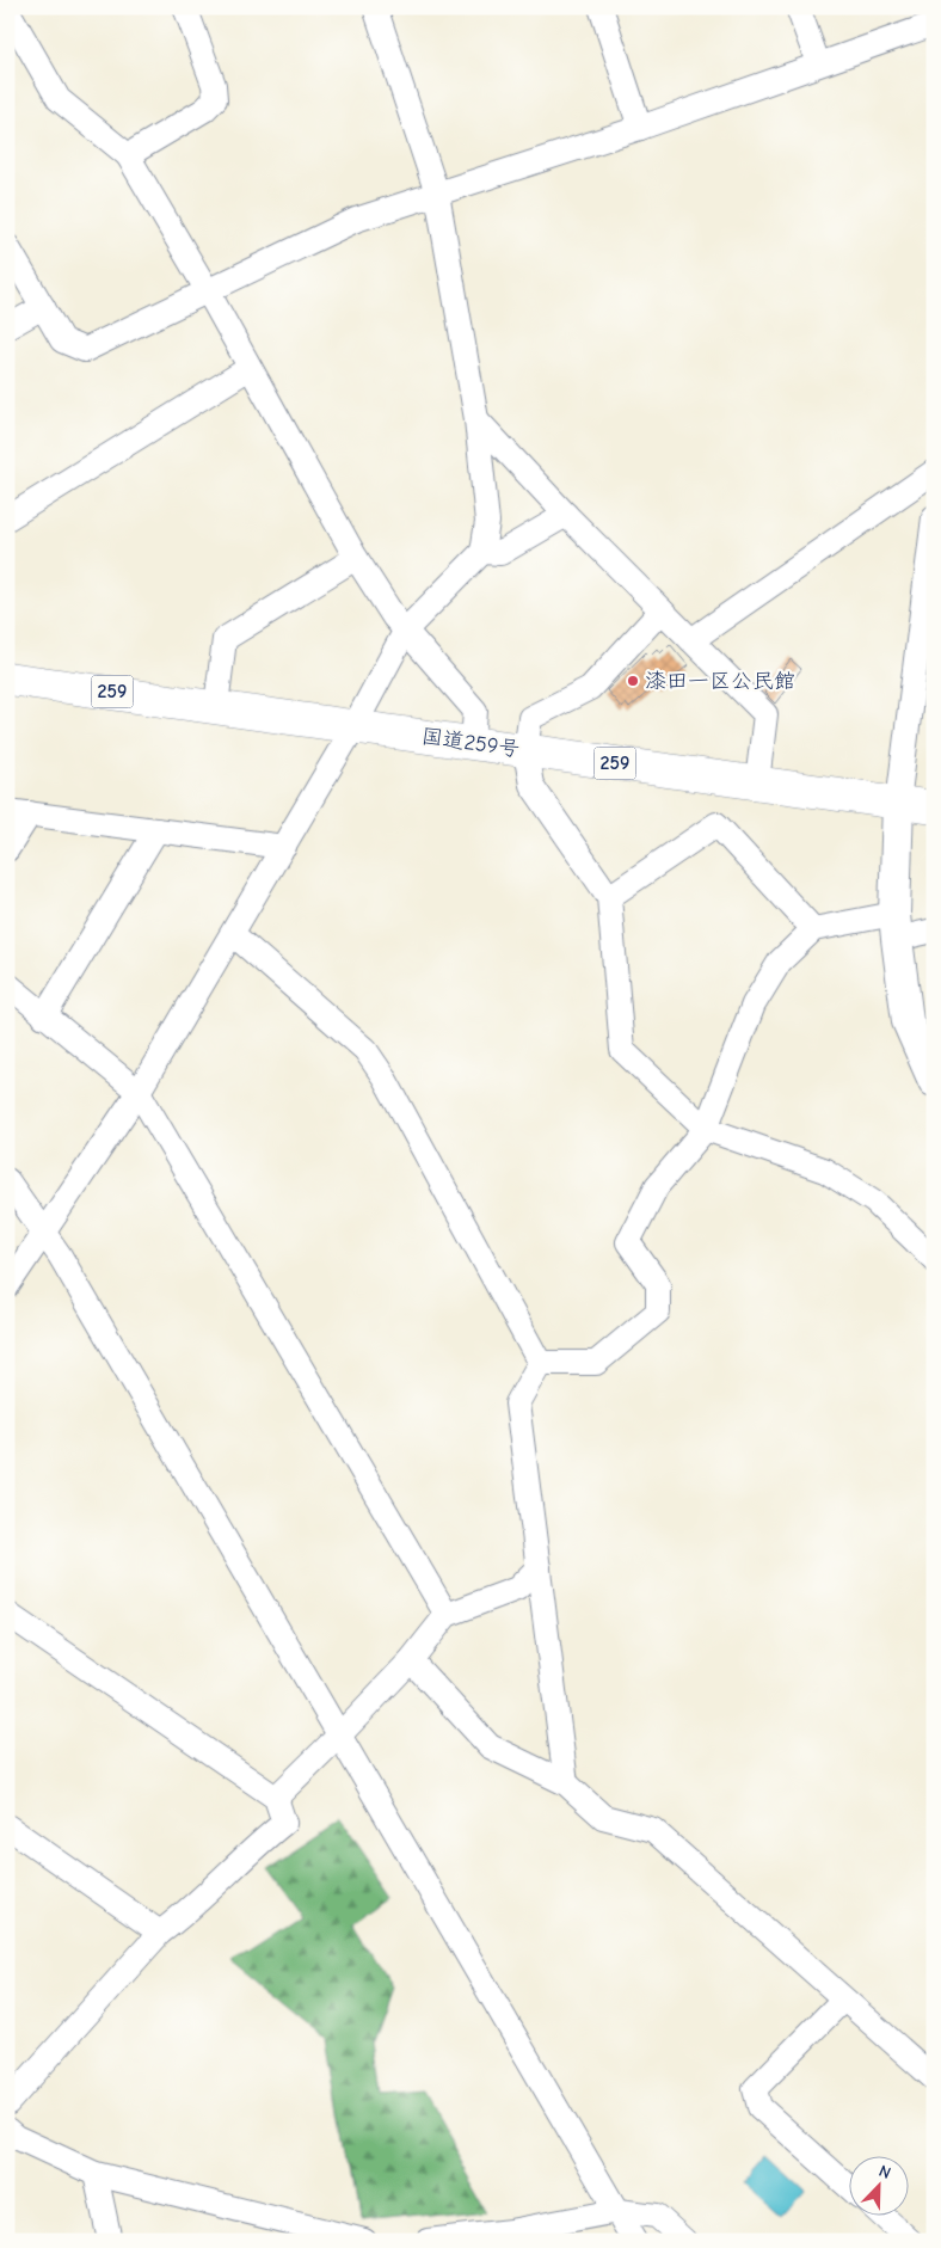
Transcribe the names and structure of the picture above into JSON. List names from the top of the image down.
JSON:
{
  "streets": {
    "highway": ["259", "国道259号"]
  },
  "places": ["漆田一区公民館"],
  "north": "top right"
}
